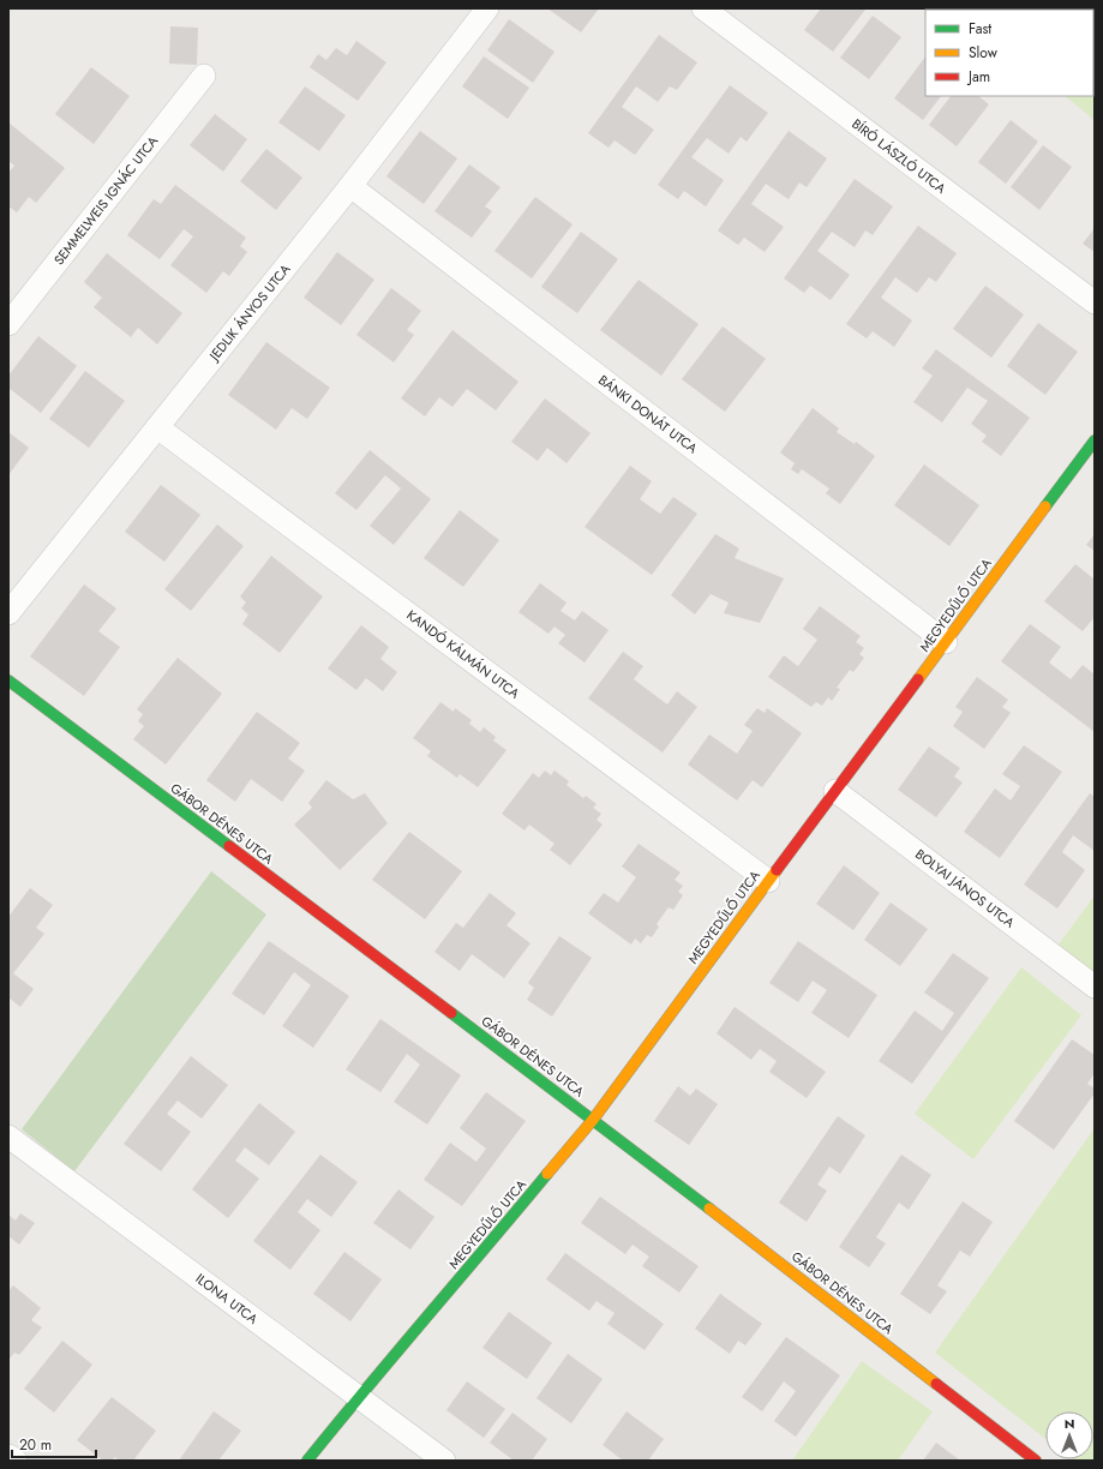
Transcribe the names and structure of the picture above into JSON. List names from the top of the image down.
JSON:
{
  "streets": {
    "street": [
      "BÍRÓ LÁSZLÓ UTCA",
      "SEMMELWEIS IGNÁC UTCA",
      "JEDLIK ÁNYOS UTCA",
      "BÁNKI DONÁT UTCA",
      "MEGYEDŰLŐ UTCA",
      "KANDÓ KÁLMÁN UTCA",
      "GÁBOR DÉNES UTCA",
      "BOLYAI JÁNOS UTCA",
      "ILONA UTCA"
    ]
  },
  "crossings": [
    ["JEDLIK ÁNYOS UTCA", "BÁNKI DONÁT UTCA"],
    ["JEDLIK ÁNYOS UTCA", "KANDÓ KÁLMÁN UTCA"],
    ["BÁNKI DONÁT UTCA", "MEGYEDŰLŐ UTCA"],
    ["MEGYEDŰLŐ UTCA", "KANDÓ KÁLMÁN UTCA"],
    ["MEGYEDŰLŐ UTCA", "GÁBOR DÉNES UTCA"],
    ["MEGYEDŰLŐ UTCA", "BOLYAI JÁNOS UTCA"],
    ["MEGYEDŰLŐ UTCA", "ILONA UTCA"]
  ],
  "legend": ["Fast", "Slow", "Jam"],
  "scale_bar": "20 m",
  "north": "top"
}
